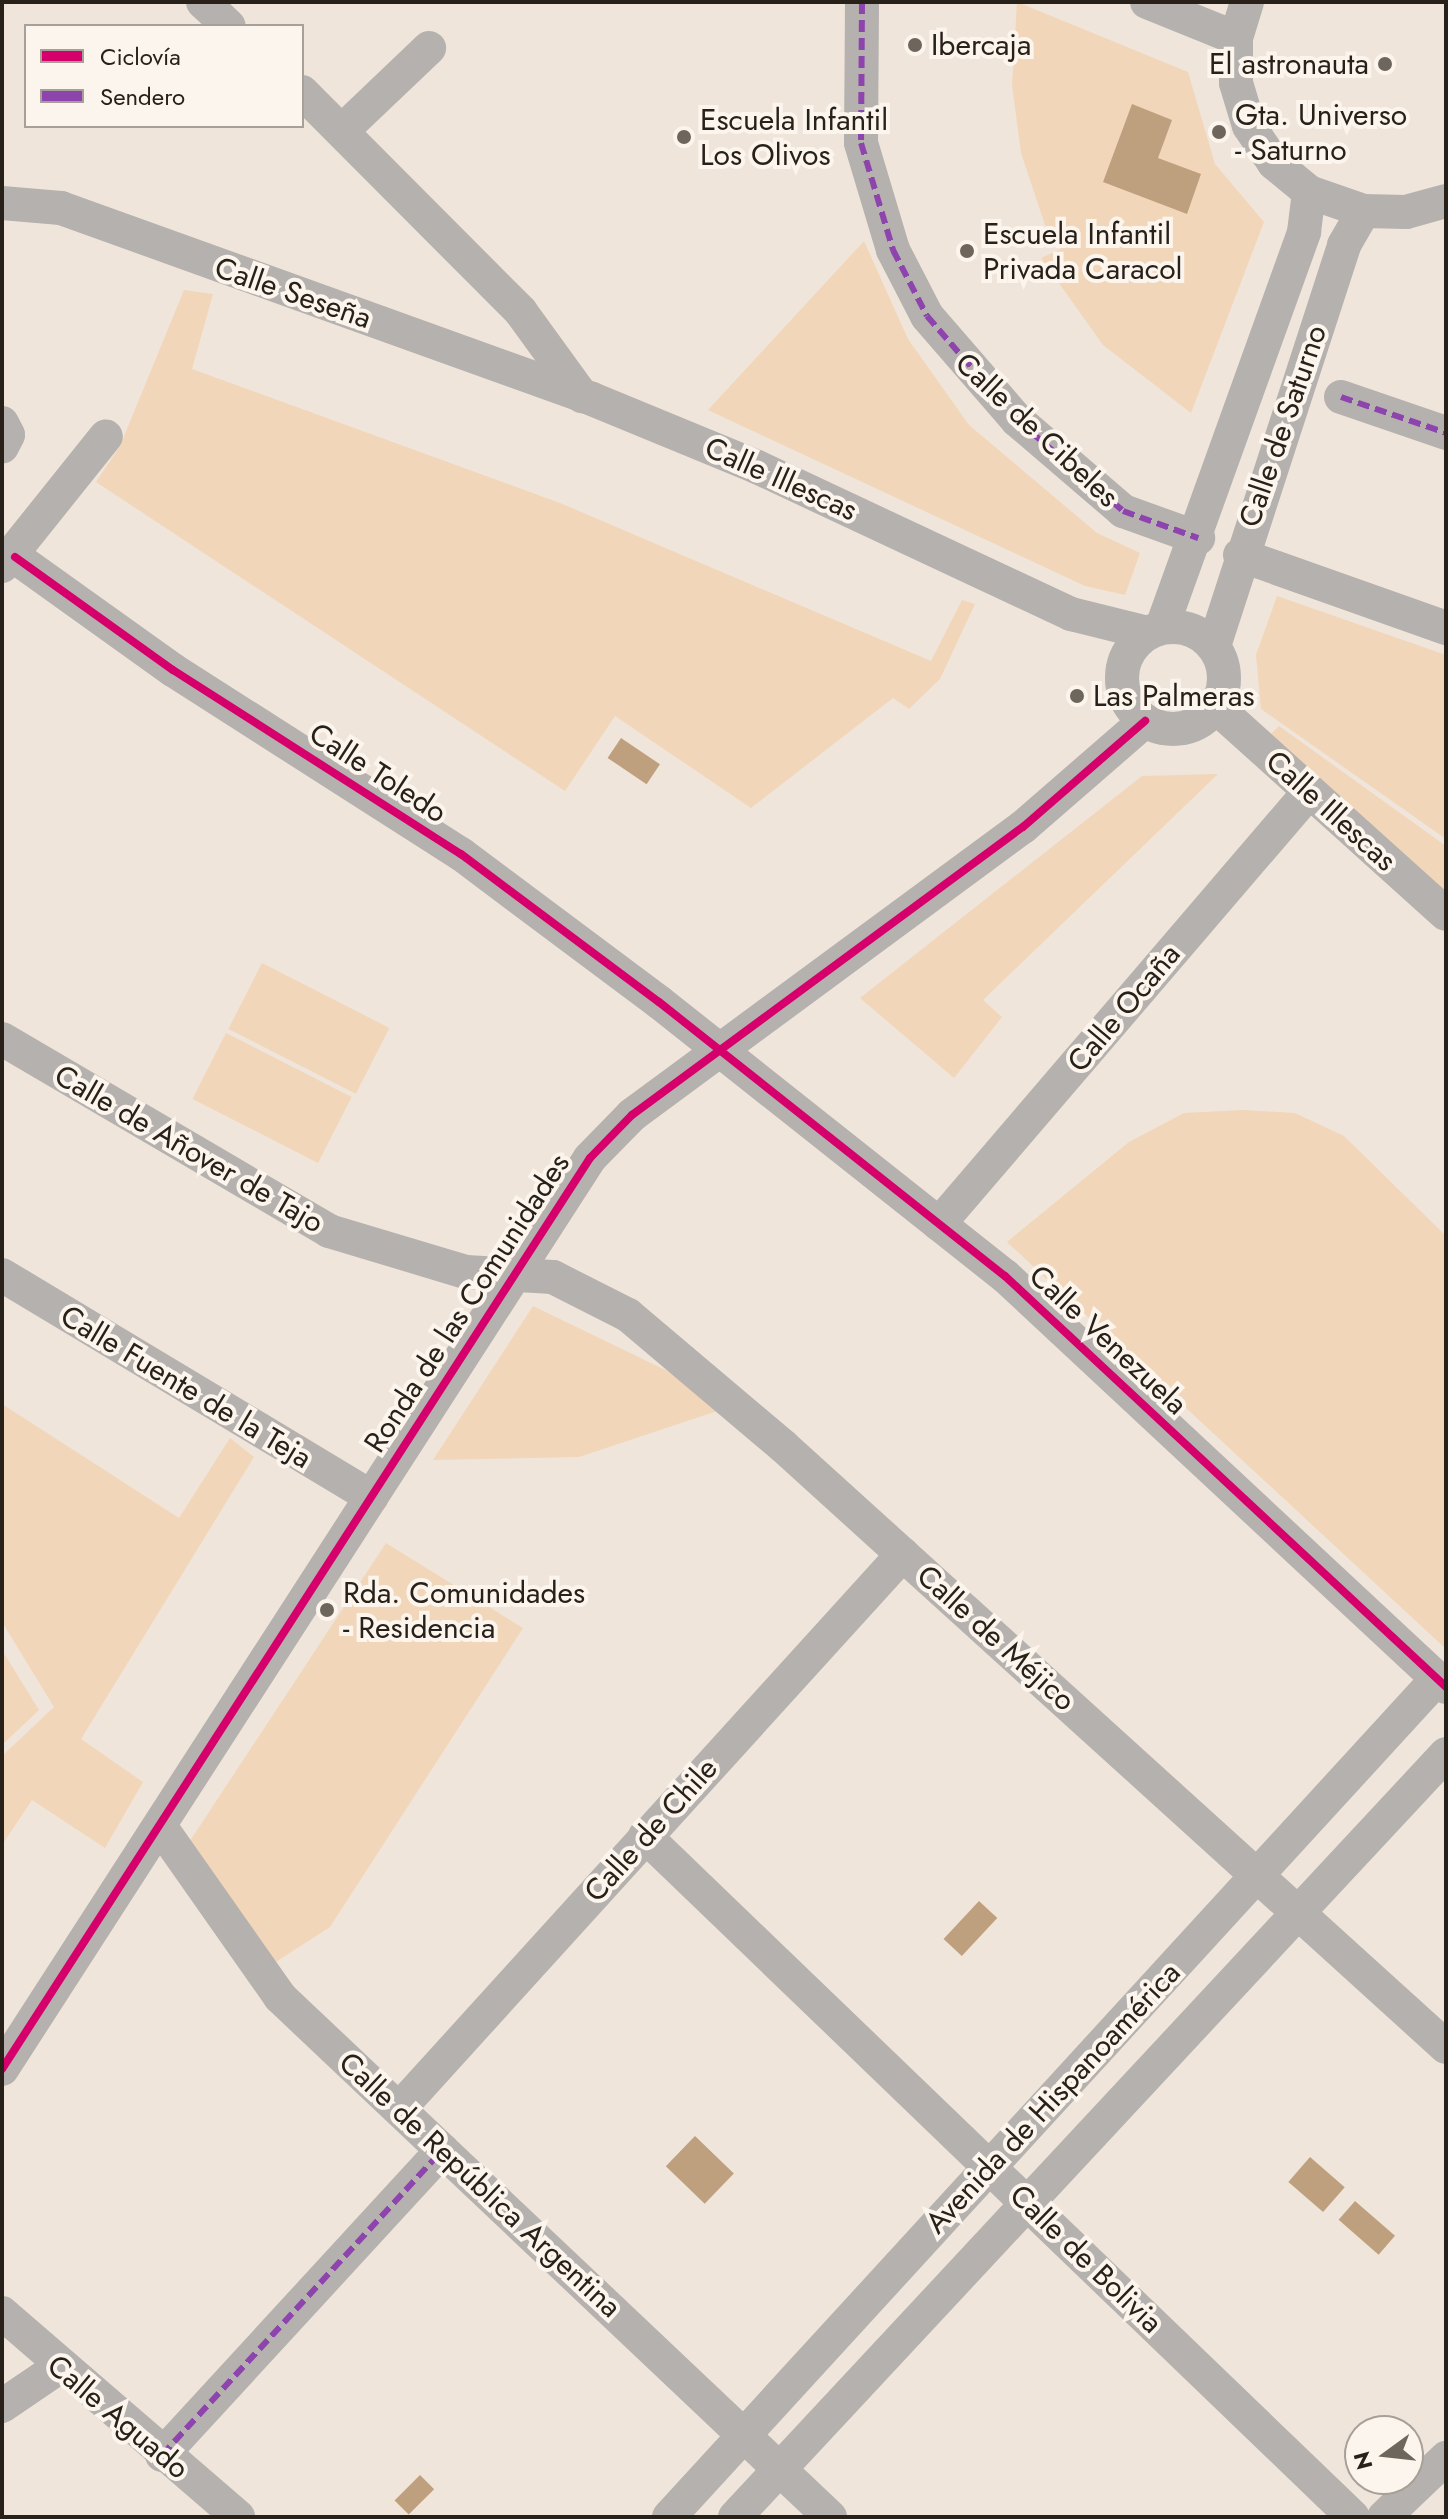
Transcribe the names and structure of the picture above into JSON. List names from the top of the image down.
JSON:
{
  "streets": {
    "street": [
      "Calle Seseña",
      "Calle de Saturno",
      "Calle de Cibeles",
      "Calle Illescas",
      "Calle Toledo",
      "Calle Ocaña",
      "Calle de Añover de Tajo",
      "Ronda de las Comunidades",
      "Calle Venezuela",
      "Calle Fuente de la Teja",
      "Calle de Méjico",
      "Calle de Chile",
      "Avenida de Hispanoamérica",
      "Calle de República Argentina",
      "Calle de Bolivia",
      "Calle Aguado"
    ]
  },
  "crossings": [
    ["Calle Seseña", "Calle Illescas"],
    ["Calle de Saturno", "Calle de Cibeles"],
    ["Calle de Saturno", "Calle Illescas"],
    ["Calle de Saturno", "Ronda de las Comunidades"],
    ["Calle Illescas", "Calle Ocaña"],
    ["Calle Illescas", "Ronda de las Comunidades"],
    ["Calle Toledo", "Ronda de las Comunidades"],
    ["Calle Toledo", "Calle Venezuela"],
    ["Calle Ocaña", "Calle Venezuela"],
    ["Calle de Añover de Tajo", "Ronda de las Comunidades"],
    ["Calle de Añover de Tajo", "Calle de Méjico"],
    ["Ronda de las Comunidades", "Calle Venezuela"],
    ["Ronda de las Comunidades", "Calle Fuente de la Teja"],
    ["Ronda de las Comunidades", "Calle de Méjico"],
    ["Ronda de las Comunidades", "Calle de República Argentina"],
    ["Calle Venezuela", "Avenida de Hispanoamérica"],
    ["Calle de Méjico", "Calle de Chile"],
    ["Calle de Méjico", "Avenida de Hispanoamérica"],
    ["Calle de Chile", "Calle de República Argentina"],
    ["Calle de Chile", "Calle de Bolivia"],
    ["Avenida de Hispanoamérica", "Calle de República Argentina"],
    ["Avenida de Hispanoamérica", "Calle de Bolivia"]
  ],
  "places": [
    "Ibercaja",
    "El astronauta",
    "Gta. Universo - Saturno",
    "Escuela Infantil Los Olivos",
    "Escuela Infantil Privada Caracol",
    "Las Palmeras",
    "Rda. Comunidades - Residencia"
  ],
  "legend": ["Ciclovía", "Sendero"],
  "north": "left"
}
